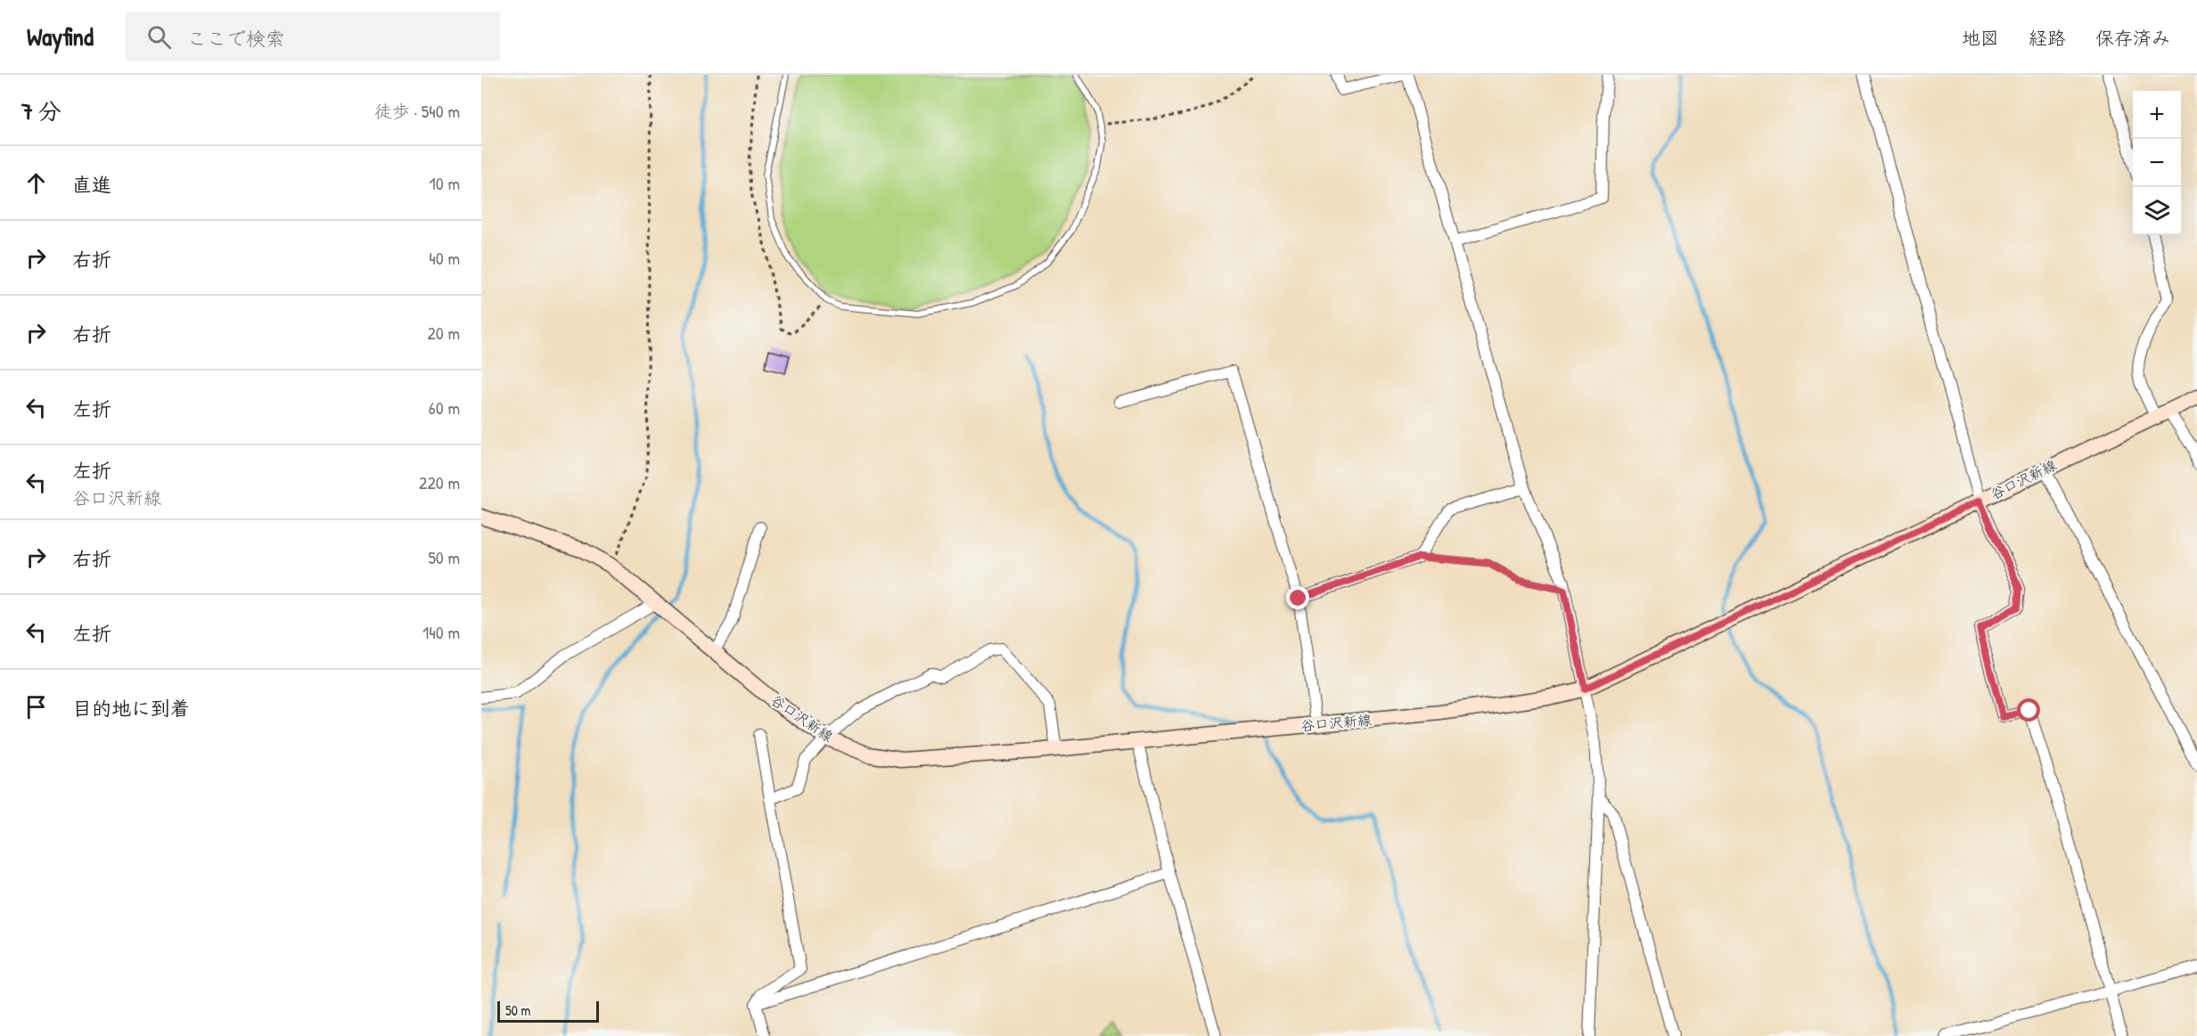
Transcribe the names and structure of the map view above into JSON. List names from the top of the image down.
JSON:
{
  "streets": {
    "main road": ["谷口沢新線"]
  },
  "scale_bar": "50 m",
  "page": {
    "header": "Wayfind",
    "search": "ここで検索",
    "nav": ["地図", "経路", "保存済み"],
    "heading": ["7 分", "徒歩 · 540 m"],
    "map_buttons": ["+", "−"],
    "list": [
      ["直進", "10 m"],
      ["右折", "40 m"],
      ["右折", "20 m"],
      ["左折", "60 m"],
      ["左折", "谷口沢新線", "220 m"],
      ["右折", "50 m"],
      ["左折", "140 m"],
      "目的地に到着"
    ],
    "scale": "50 m"
  }
}
